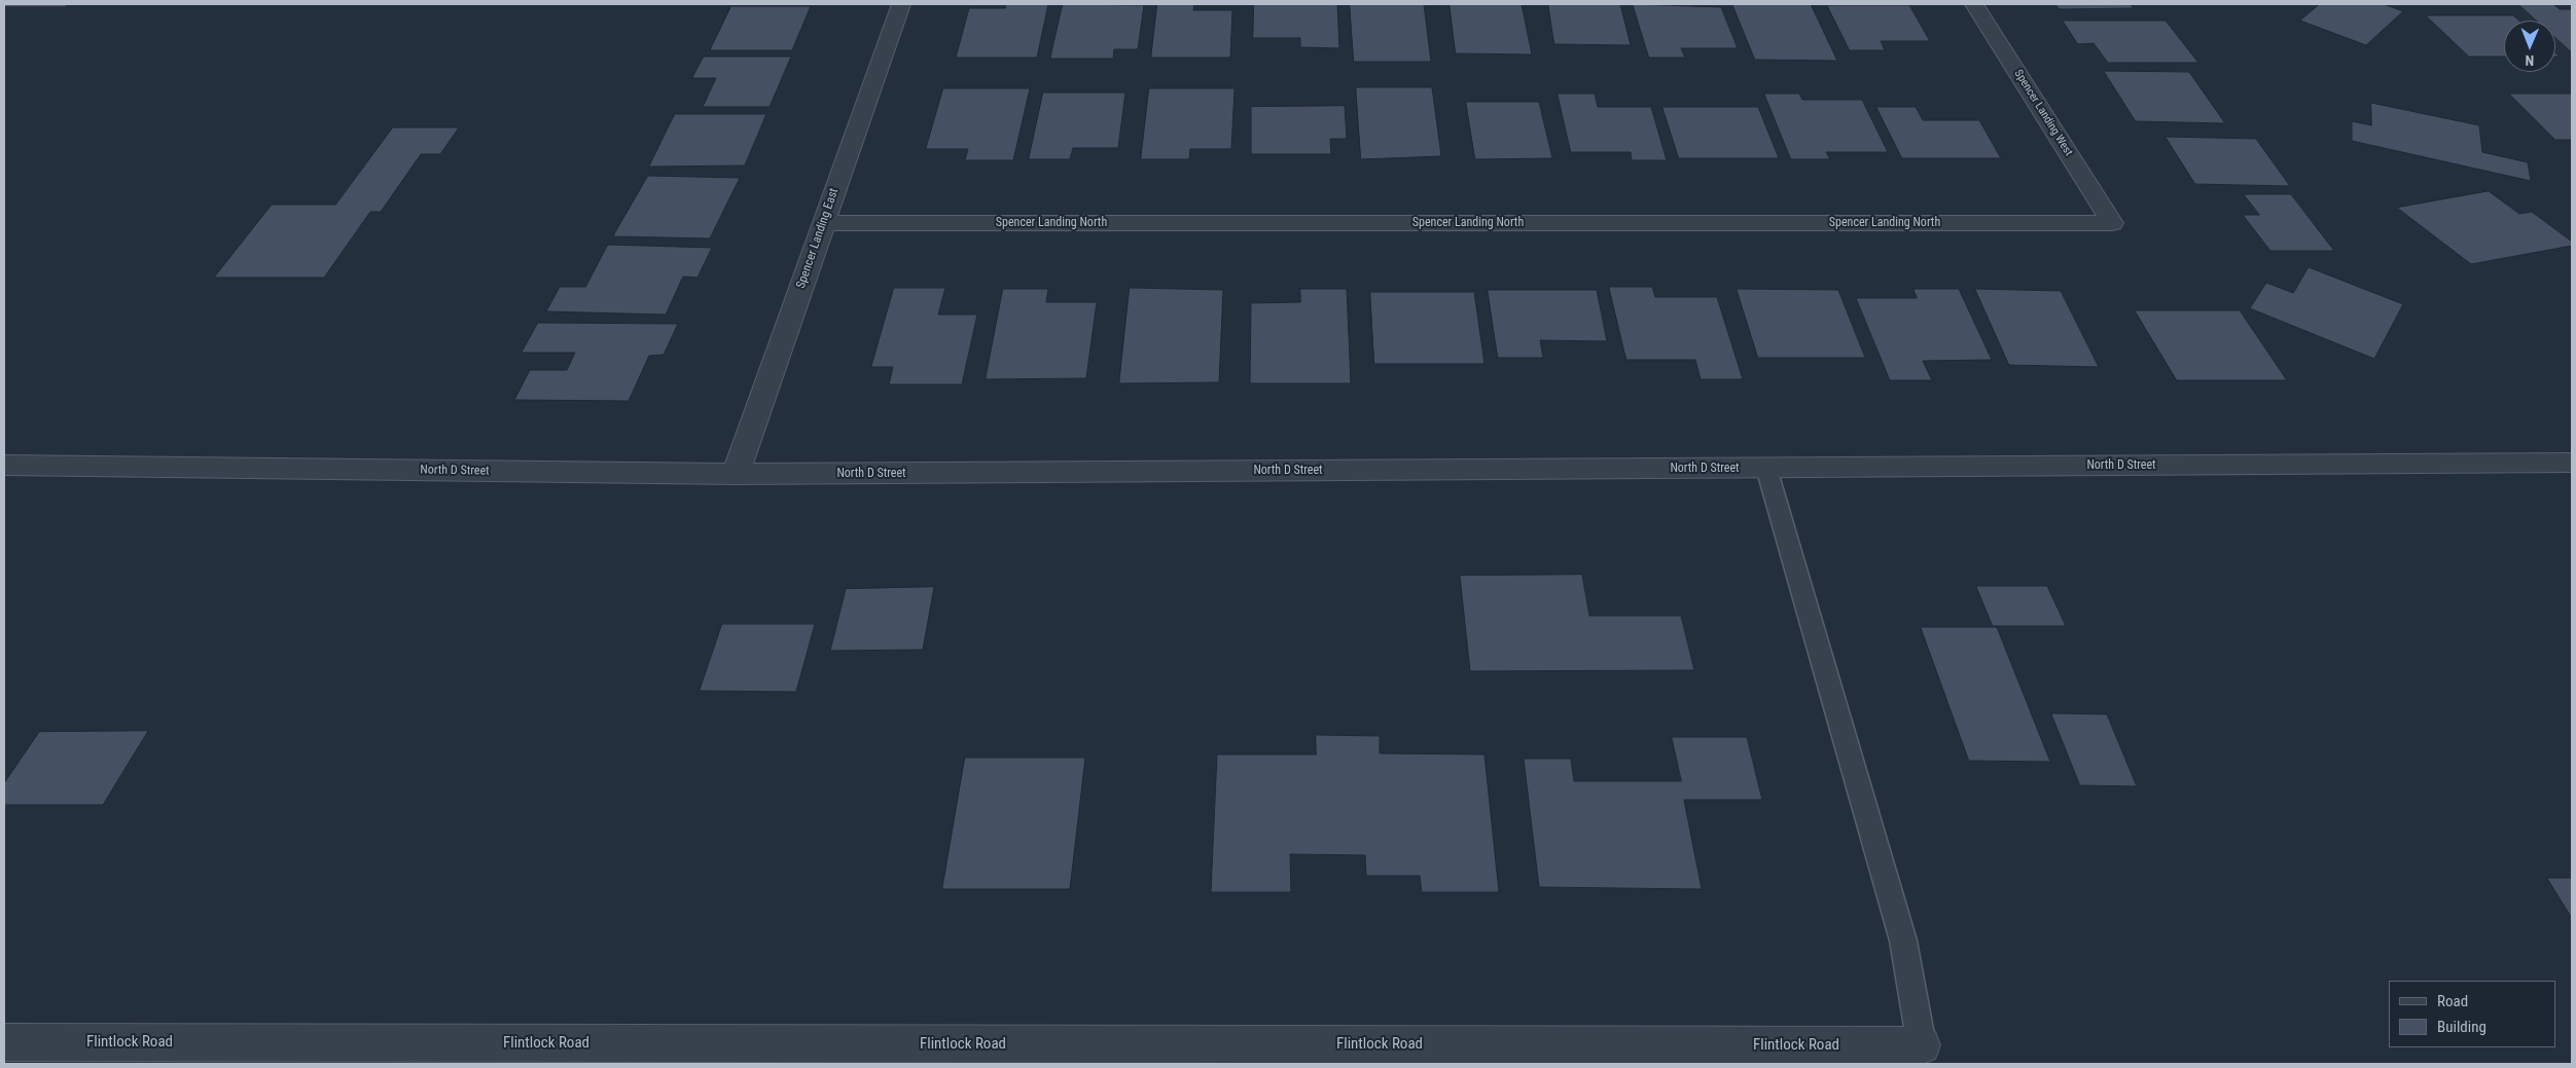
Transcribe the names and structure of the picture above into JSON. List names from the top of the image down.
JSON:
{
  "streets": {
    "street": [
      "Spencer Landing West",
      "Spencer Landing North",
      "Spencer Landing East",
      "North D Street",
      "Flintlock Road"
    ]
  },
  "crossings": [
    ["Spencer Landing West", "Spencer Landing North"],
    ["Spencer Landing North", "Spencer Landing East"],
    ["Spencer Landing East", "North D Street"]
  ],
  "legend": ["Road", "Building"],
  "north": "bottom"
}
